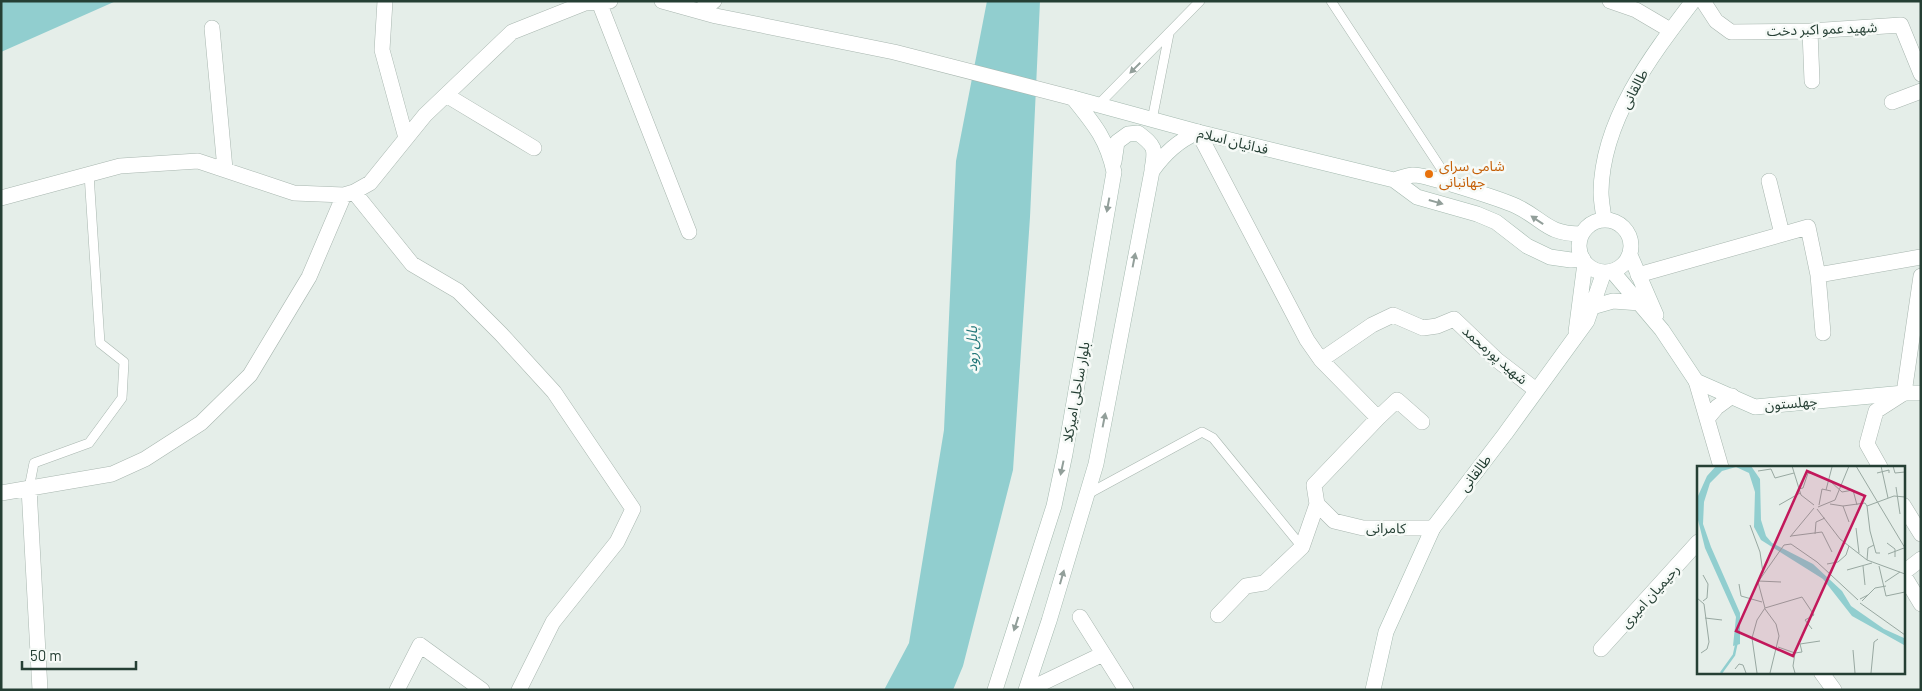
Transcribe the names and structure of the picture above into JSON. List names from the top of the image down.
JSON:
{
  "streets": {
    "street": [
      "شهید عمو اکبر دخت",
      "طالقانی",
      "فدائیان اسلام",
      "شهید پورمحمد",
      "بلوار ساحلی امیرکلا",
      "چهلستون",
      "کامرانی",
      "رحیمیان امیری"
    ]
  },
  "crossings": [
    ["طالقانی", "فدائیان اسلام"],
    ["طالقانی", "شهید پورمحمد"],
    ["طالقانی", "کامرانی"],
    ["فدائیان اسلام", "بلوار ساحلی امیرکلا"]
  ],
  "water": ["بابل رود"],
  "places": ["شامی سرای جهانبانی"],
  "scale_bar": "50 m"
}
